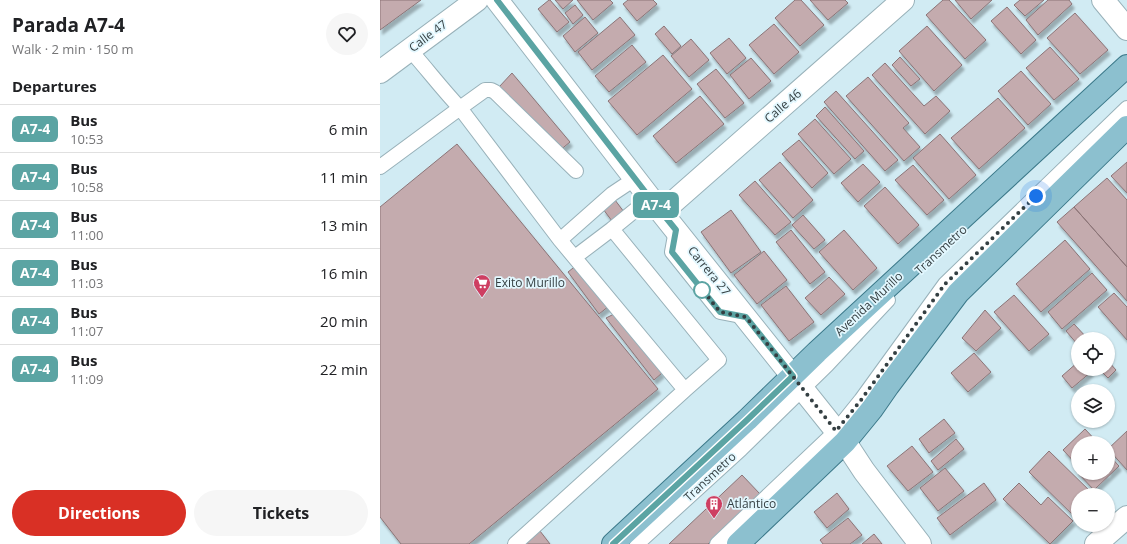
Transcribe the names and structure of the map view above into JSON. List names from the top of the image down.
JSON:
{
  "streets": {
    "main road": ["Avenida Murillo"],
    "street": ["Calle 47", "Calle 46", "Carrera 27"],
    "lane": ["Transmetro"]
  },
  "crossings": [
    ["Calle 46", "Carrera 27"],
    ["Transmetro", "Carrera 27"],
    ["Transmetro", "Avenida Murillo"],
    ["Carrera 27", "Avenida Murillo"]
  ],
  "places": {
    "supermarket": ["Exito Murillo"],
    "building": ["Atlántico"]
  },
  "lines": ["bus line A7-4"],
  "page": {
    "heading": [
      ["Parada A7-4", "Walk · 2 min · 150 m"],
      "Departures"
    ],
    "on_map": "A7-4",
    "list": [
      {
        "mark": "A7-4",
        "name": "Bus",
        "note": "10:53",
        "value": "6 min"
      },
      {
        "mark": "A7-4",
        "name": "Bus",
        "note": "10:58",
        "value": "11 min"
      },
      {
        "mark": "A7-4",
        "name": "Bus",
        "note": "11:00",
        "value": "13 min"
      },
      {
        "mark": "A7-4",
        "name": "Bus",
        "note": "11:03",
        "value": "16 min"
      },
      {
        "mark": "A7-4",
        "name": "Bus",
        "note": "11:07",
        "value": "20 min"
      },
      {
        "mark": "A7-4",
        "name": "Bus",
        "note": "11:09",
        "value": "22 min"
      }
    ],
    "map_buttons": ["+", "−"],
    "buttons": ["Directions", "Tickets"]
  }
}
